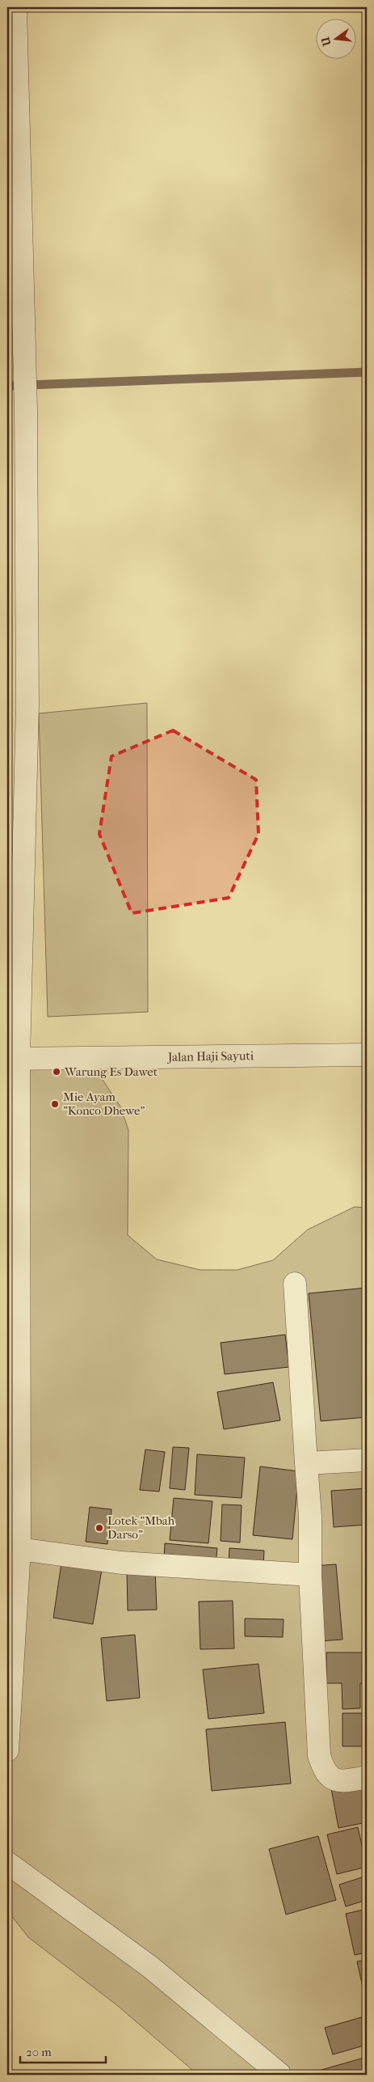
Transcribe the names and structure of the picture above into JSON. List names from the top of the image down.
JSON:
{
  "streets": {
    "street": ["Jalan Haji Sayuti"]
  },
  "places": ["Warung Es Dawet", "Mie Ayam \"Konco Dhewe\"", "Lotek \"Mbah Darso\""],
  "scale_bar": "20 m",
  "north": "left"
}
